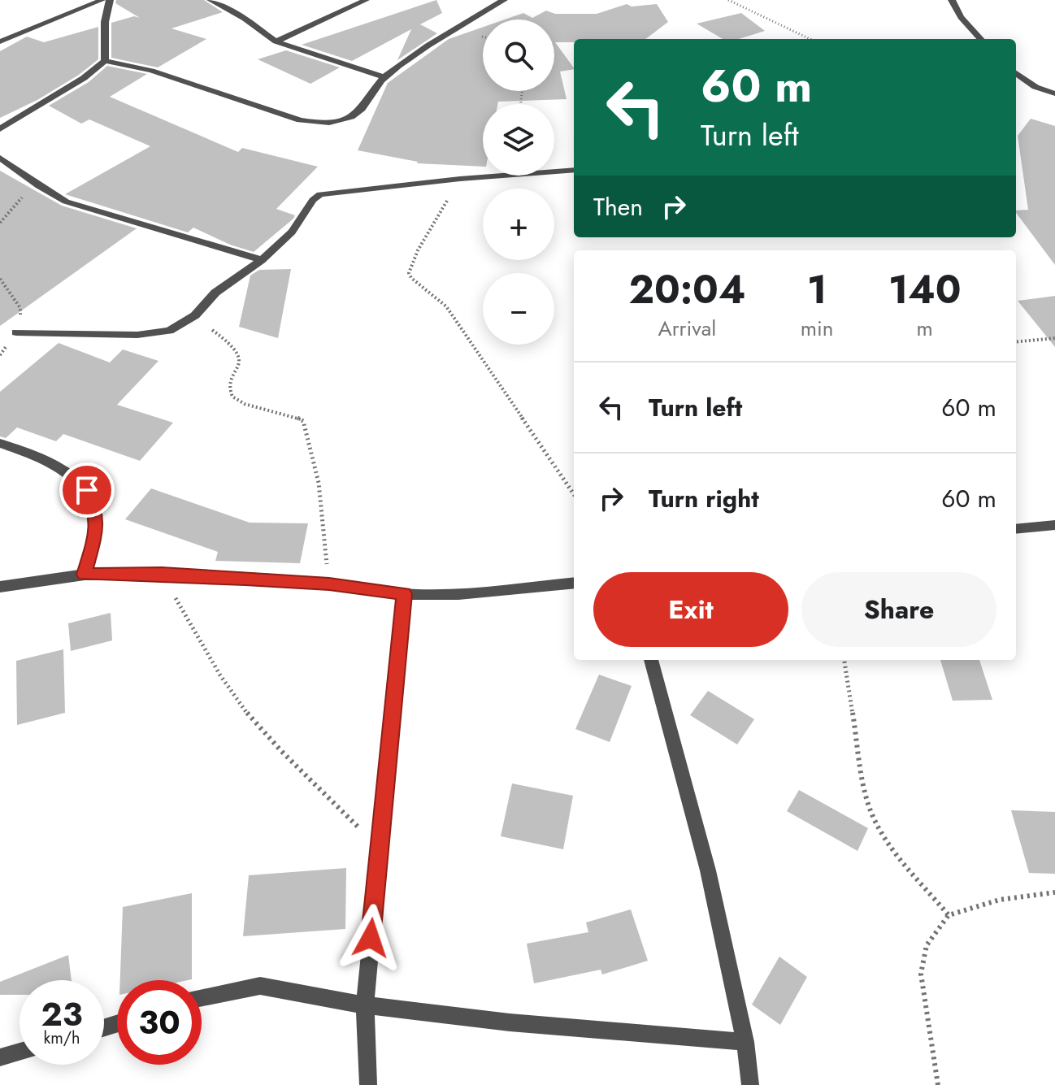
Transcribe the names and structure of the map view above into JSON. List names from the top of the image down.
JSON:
{
  "page": {
    "map_buttons": ["+", "−"],
    "turn": ["60 m", "Turn left"],
    "then": "Then",
    "eta": [
      "20:04",
      "Arrival",
      "1",
      "min",
      "140",
      "m"
    ],
    "list": [
      {
        "name": "Turn left",
        "value": "60 m"
      },
      {
        "name": "Turn right",
        "value": "60 m"
      }
    ],
    "buttons": ["Exit", "Share"],
    "speed": "23 km/h",
    "limit": "30"
  }
}
